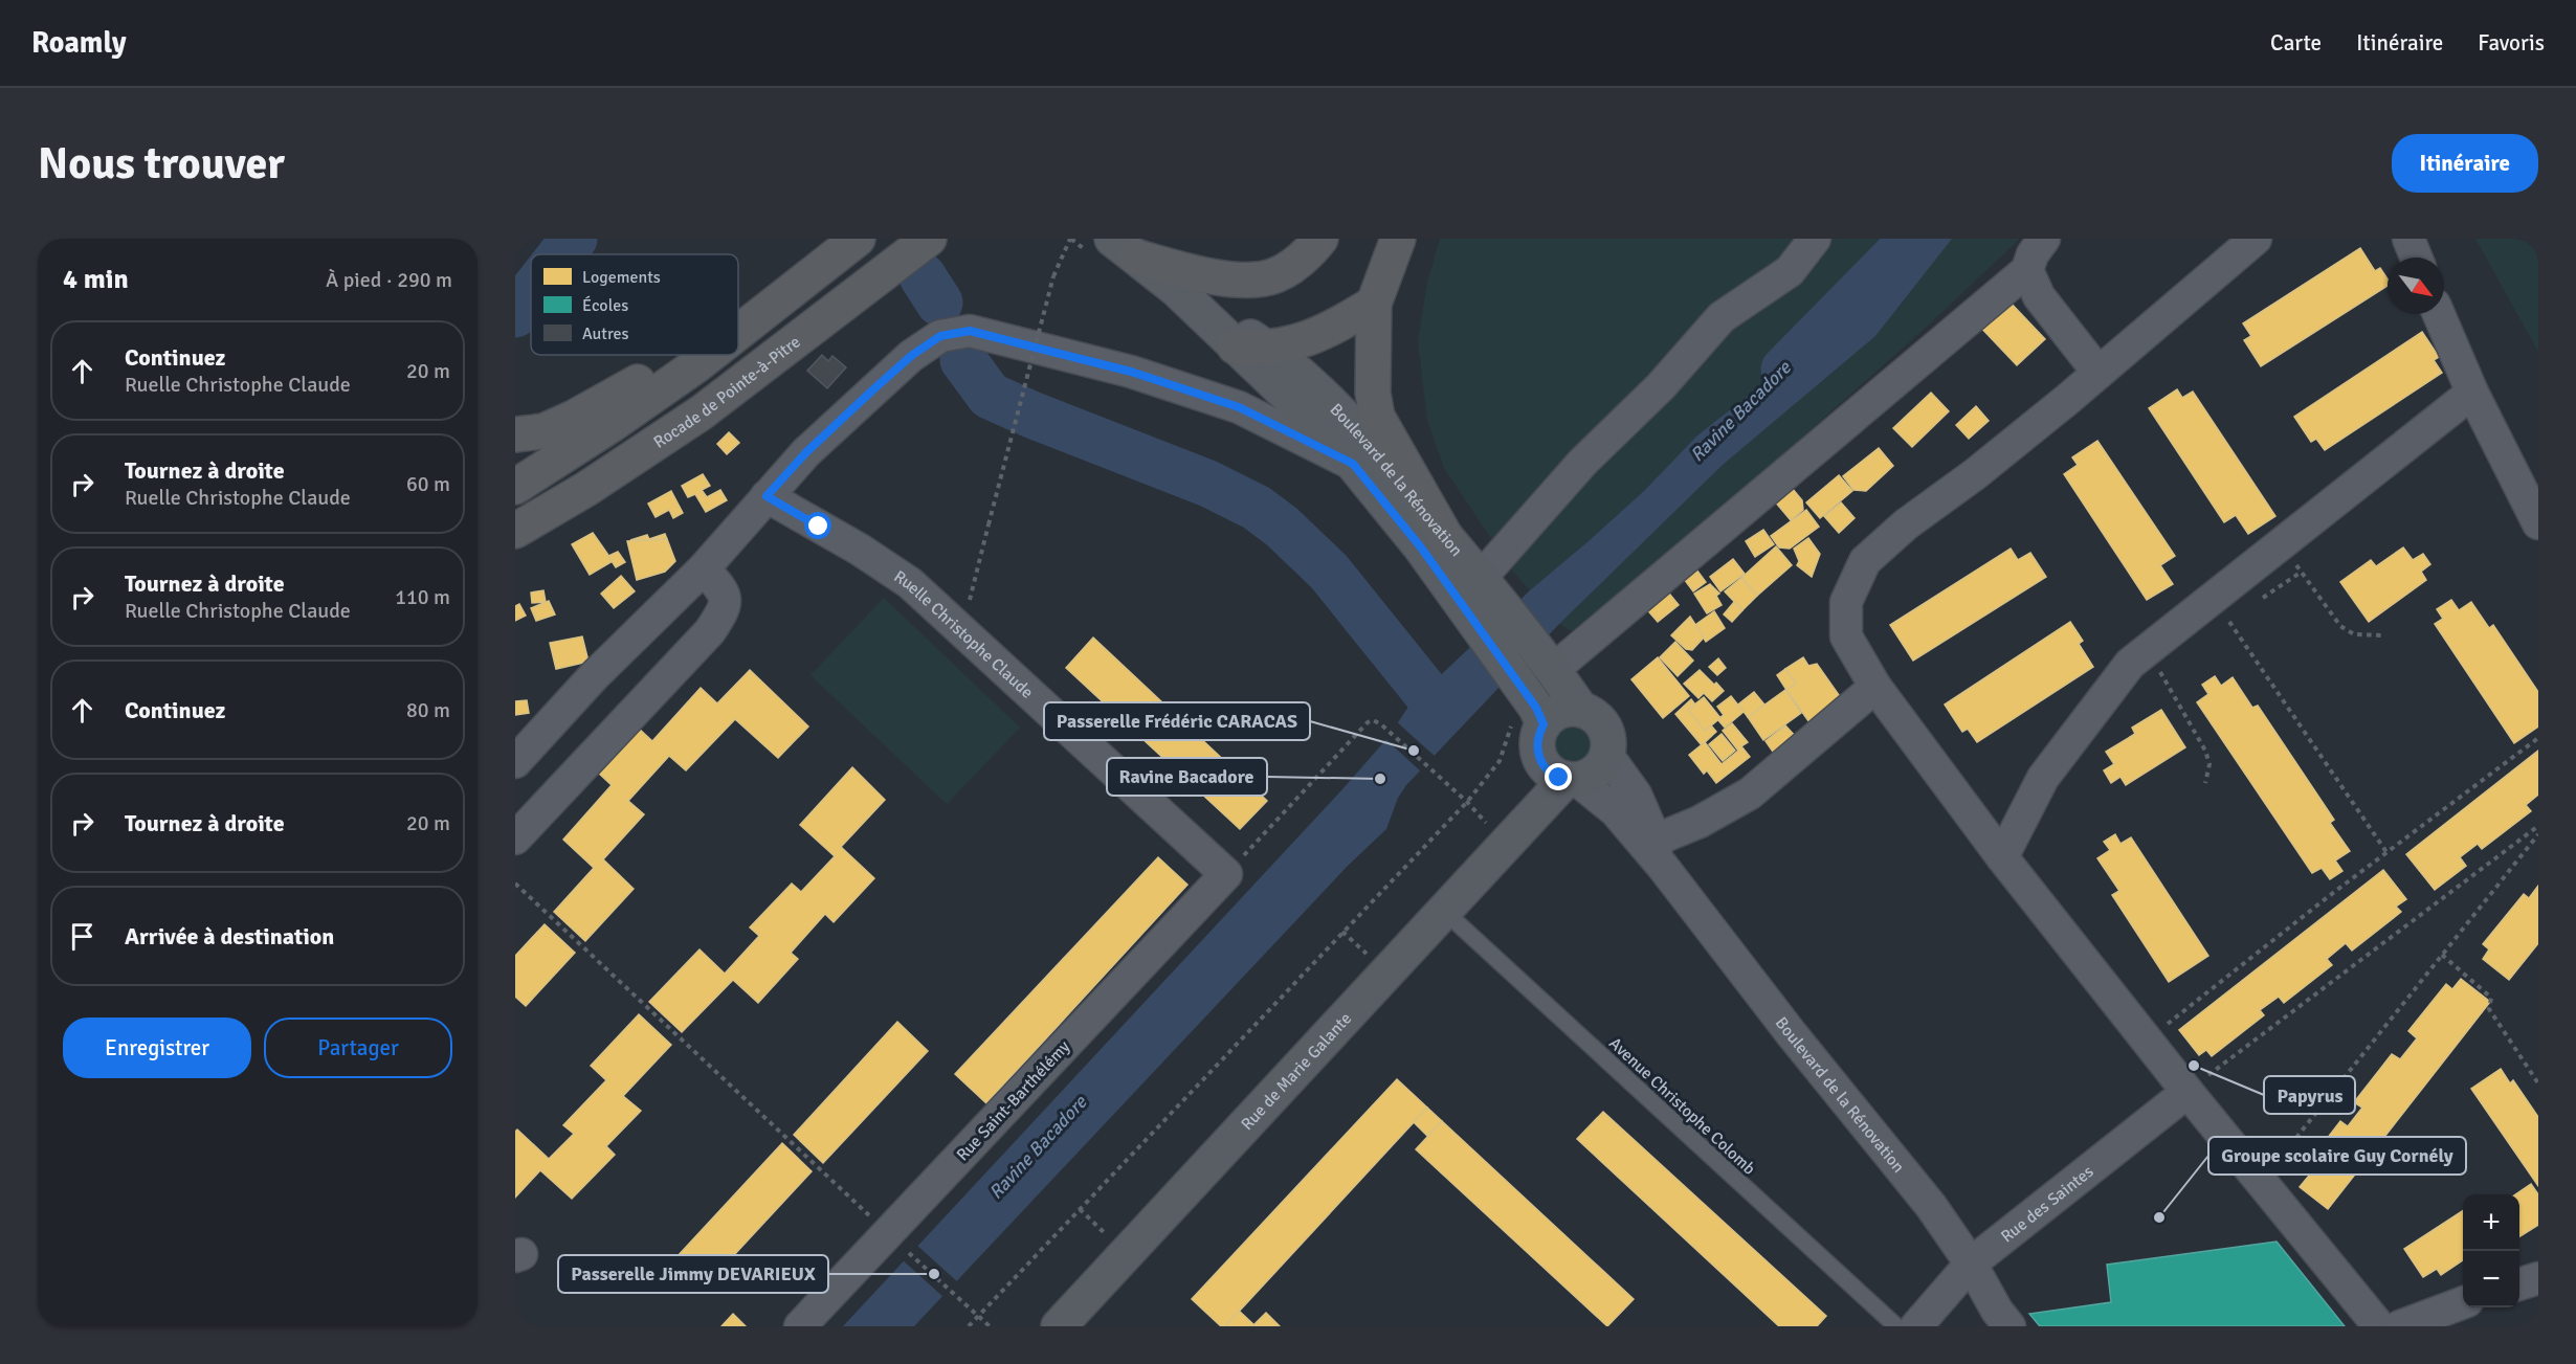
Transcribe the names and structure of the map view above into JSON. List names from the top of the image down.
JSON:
{
  "streets": {
    "highway": ["Rocade de Pointe-à-Pitre"],
    "main road": ["Boulevard de la Rénovation", "Rue de Marie Galante"],
    "street": ["Ruelle Christophe Claude", "Rue Saint-Barthélémy", "Rue des Saintes"],
    "lane": ["Avenue Christophe Colomb"]
  },
  "crossings": [
    ["Boulevard de la Rénovation", "Rue de Marie Galante"],
    ["Boulevard de la Rénovation", "Rue des Saintes"],
    ["Ruelle Christophe Claude", "Rue Saint-Barthélémy"],
    ["Rue de Marie Galante", "Avenue Christophe Colomb"]
  ],
  "water": ["Ravine Bacadore"],
  "places": [
    "Passerelle Frédéric CARACAS",
    "Ravine Bacadore",
    "Papyrus",
    "Groupe scolaire Guy Cornély",
    "Passerelle Jimmy DEVARIEUX"
  ],
  "legend": ["Logements", "Écoles", "Autres"],
  "north": "bottom right",
  "page": {
    "header": "Roamly",
    "nav": ["Carte", "Itinéraire", "Favoris"],
    "buttons": [
      "Itinéraire",
      ["Enregistrer", "Partager"]
    ],
    "title": "Nous trouver",
    "heading": ["4 min", "À pied · 290 m"],
    "list": [
      ["Continuez", "Ruelle Christophe Claude", "20 m"],
      ["Tournez à droite", "Ruelle Christophe Claude", "60 m"],
      ["Tournez à droite", "Ruelle Christophe Claude", "110 m"],
      ["Continuez", "80 m"],
      ["Tournez à droite", "20 m"],
      "Arrivée à destination"
    ],
    "map_buttons": ["+", "−"]
  }
}
